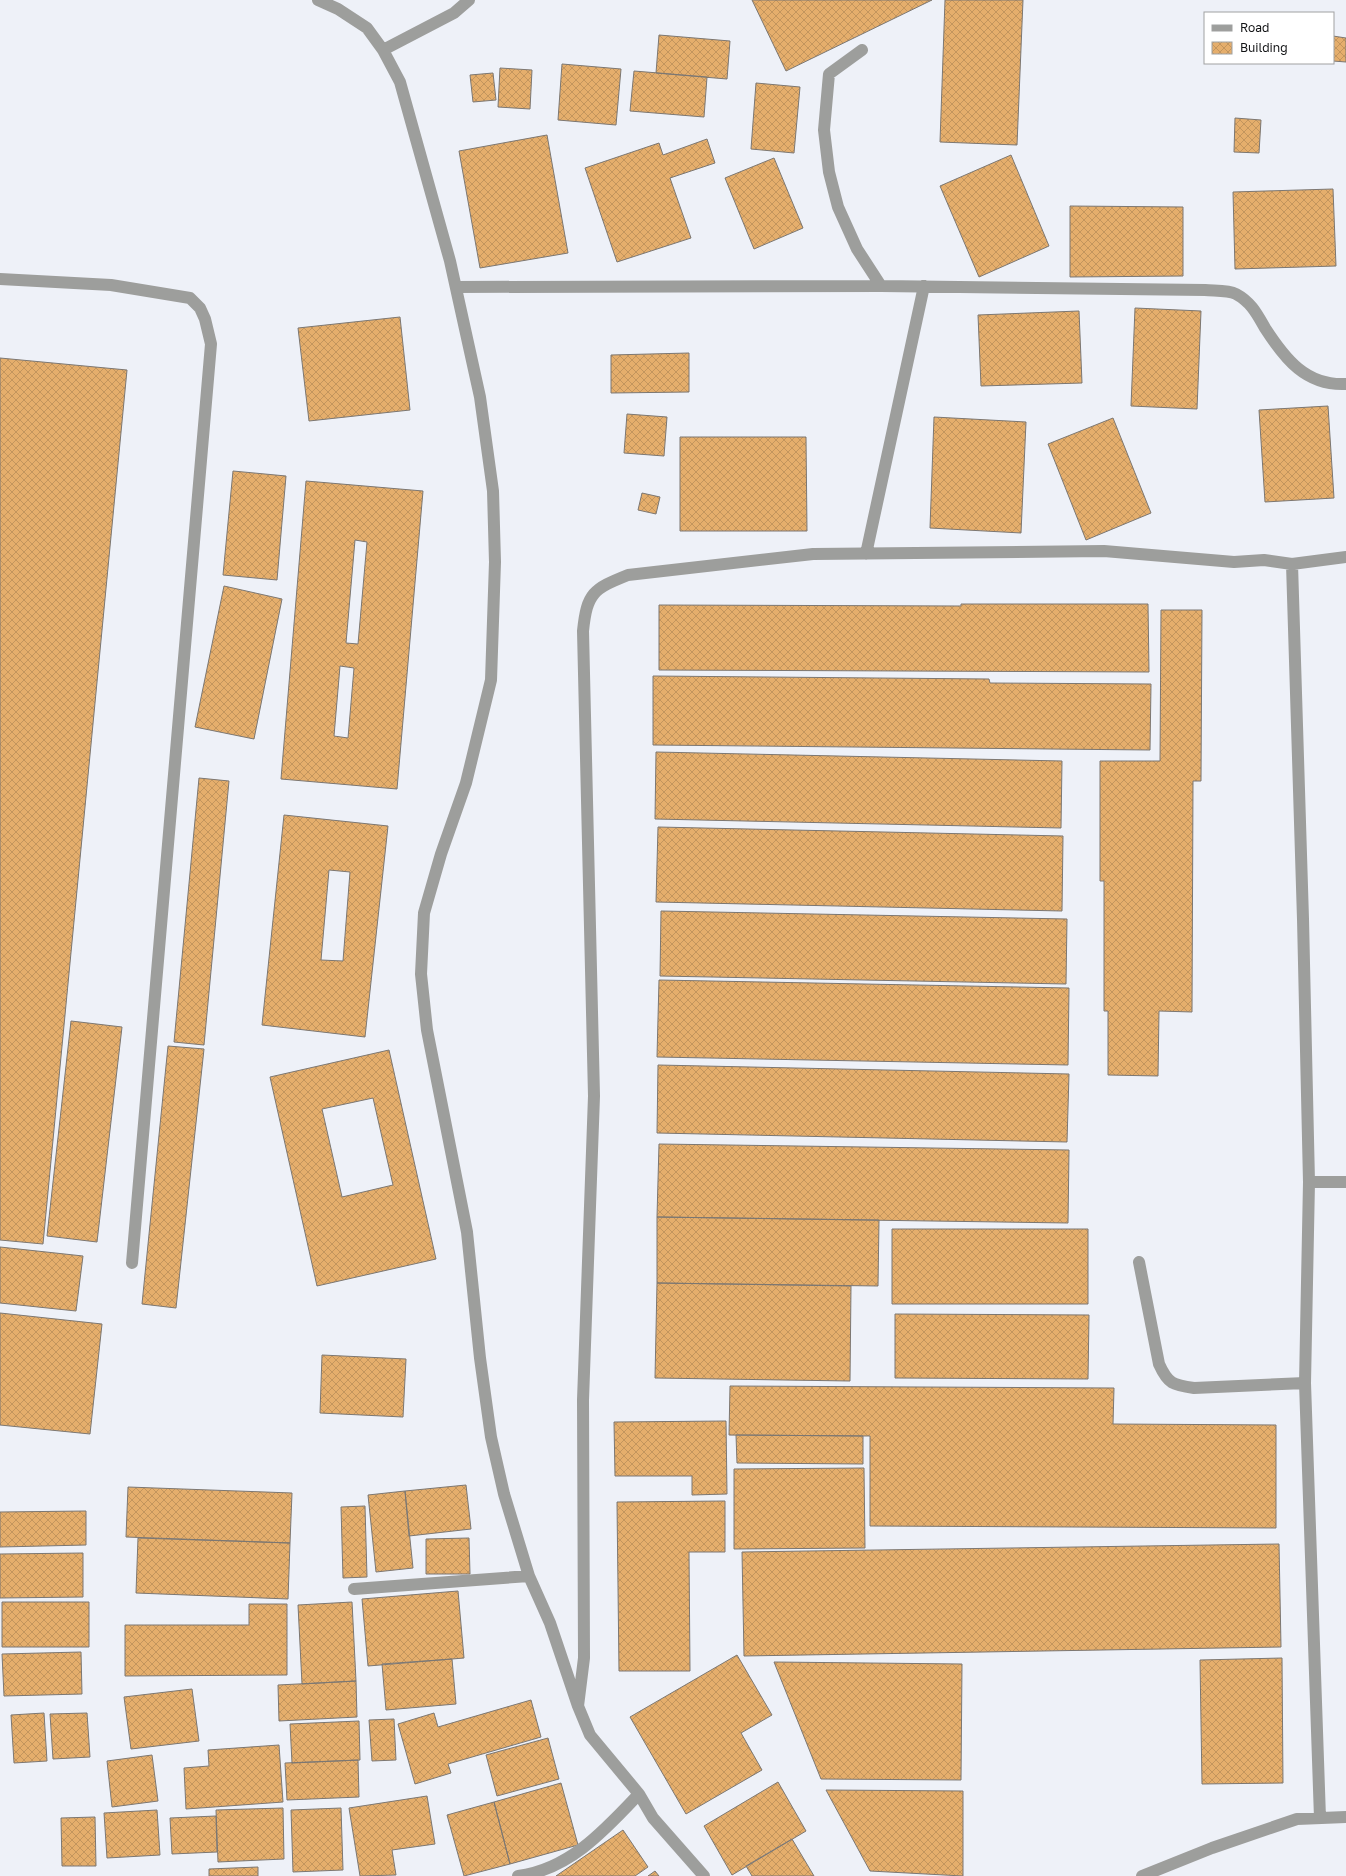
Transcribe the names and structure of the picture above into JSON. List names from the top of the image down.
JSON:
{
  "legend": ["Road", "Building"]
}
